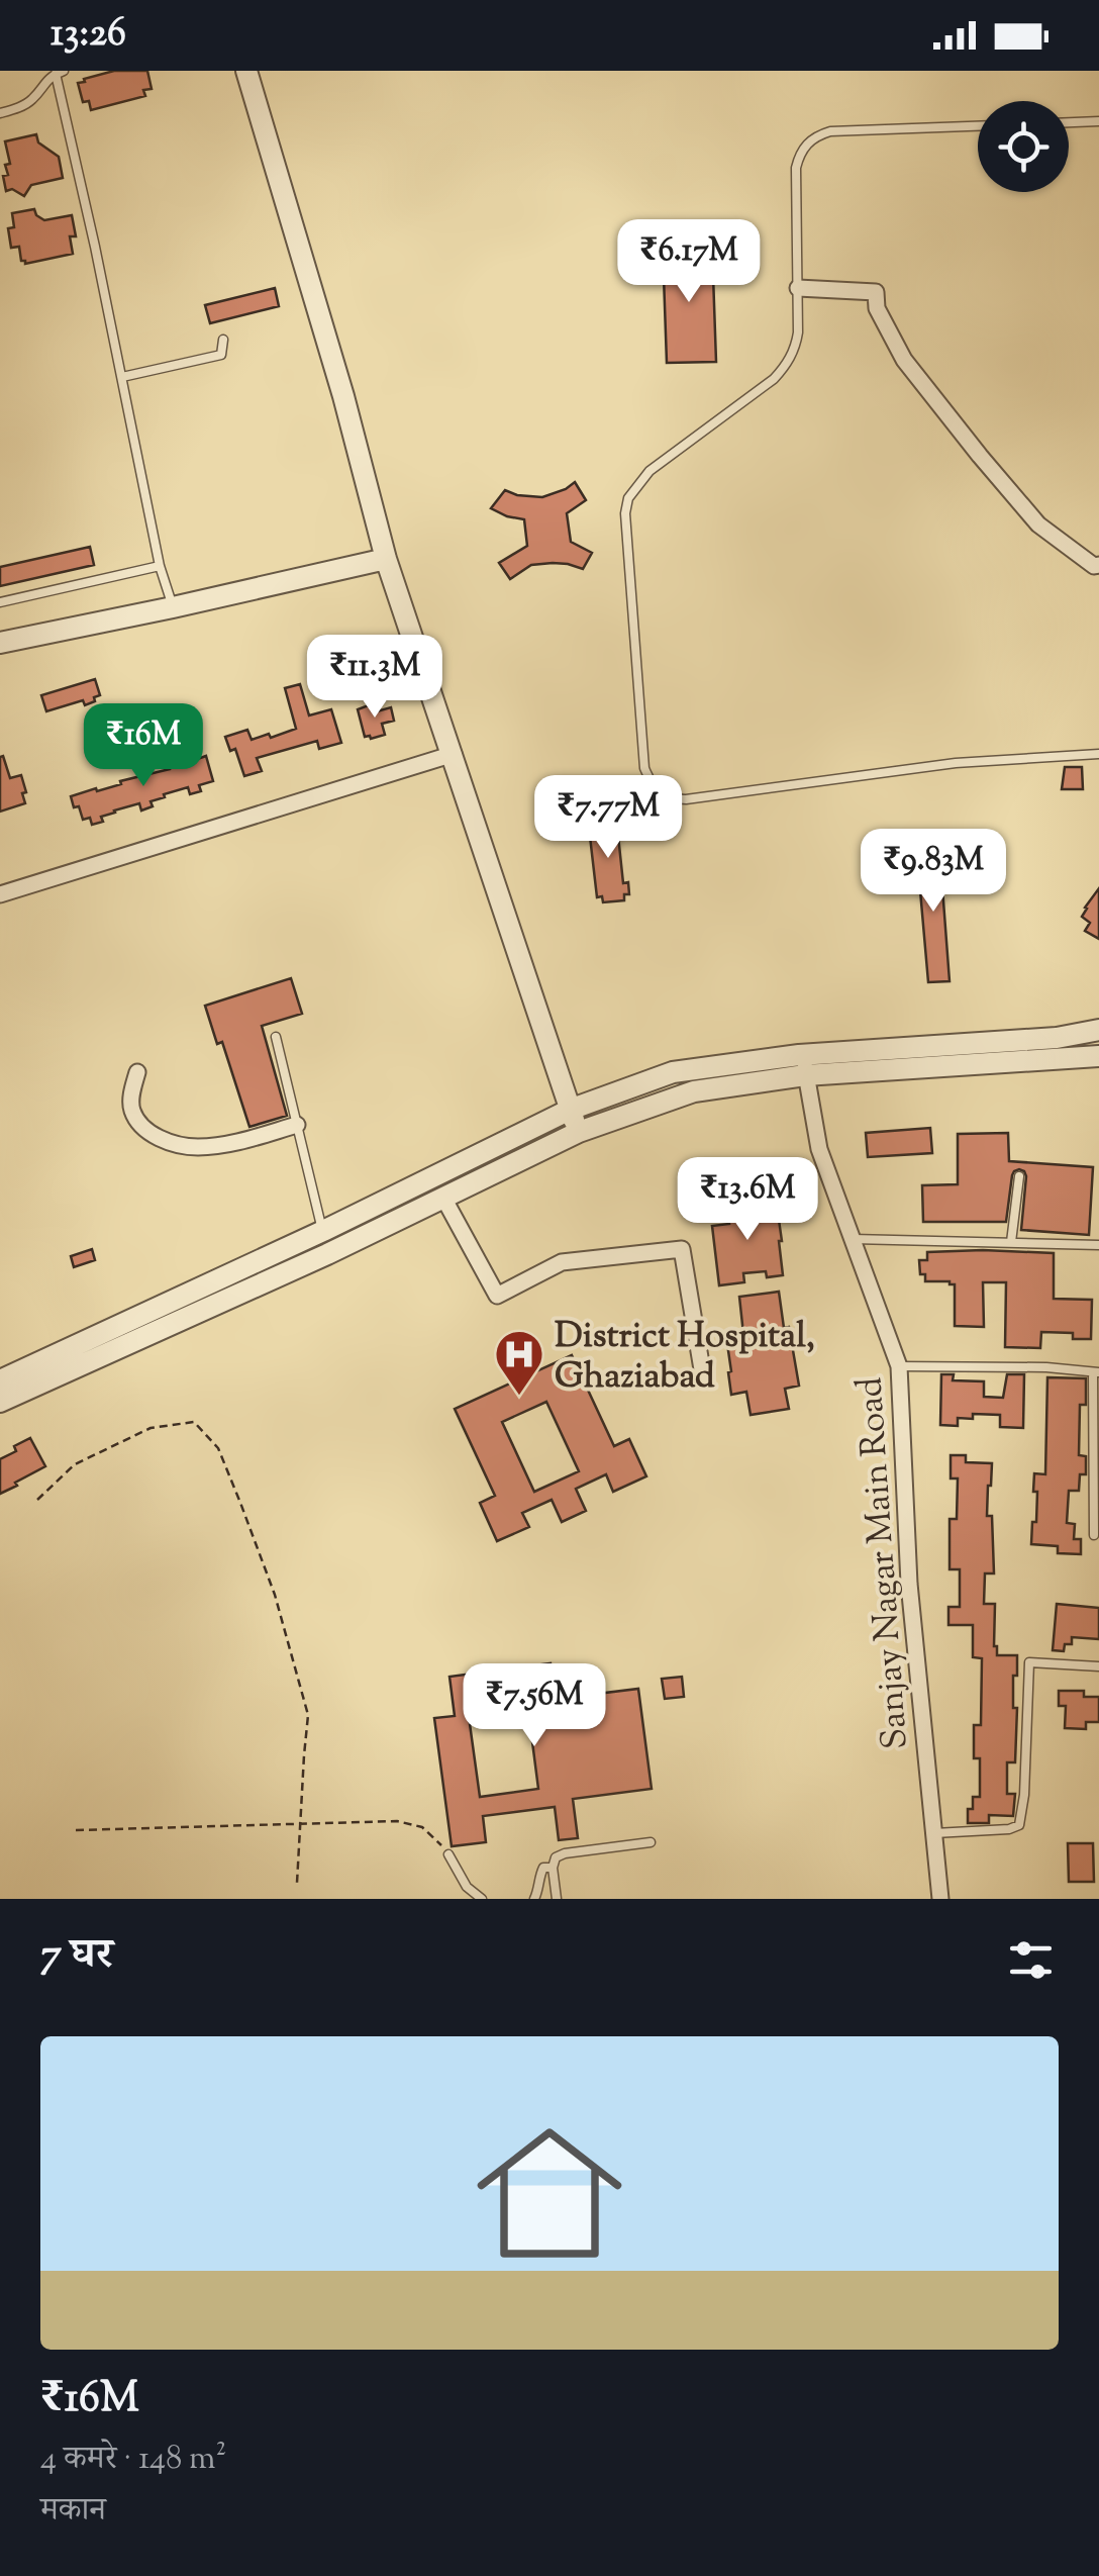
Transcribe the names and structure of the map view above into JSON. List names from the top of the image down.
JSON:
{
  "streets": {
    "street": ["Sanjay Nagar Main Road"]
  },
  "places": {
    "hospital": ["District Hospital, Ghaziabad"]
  },
  "page": {
    "status": "13:26",
    "price": [
      "₹6.17M",
      "₹11.3M",
      "₹16M",
      "₹7.77M",
      "₹9.83M",
      "₹13.6M",
      "₹7.56M"
    ],
    "heading": "7 घर",
    "list": [
      {
        "name": "₹16M",
        "note": "4 कमरे · 148 m² · मकान"
      }
    ]
  }
}
